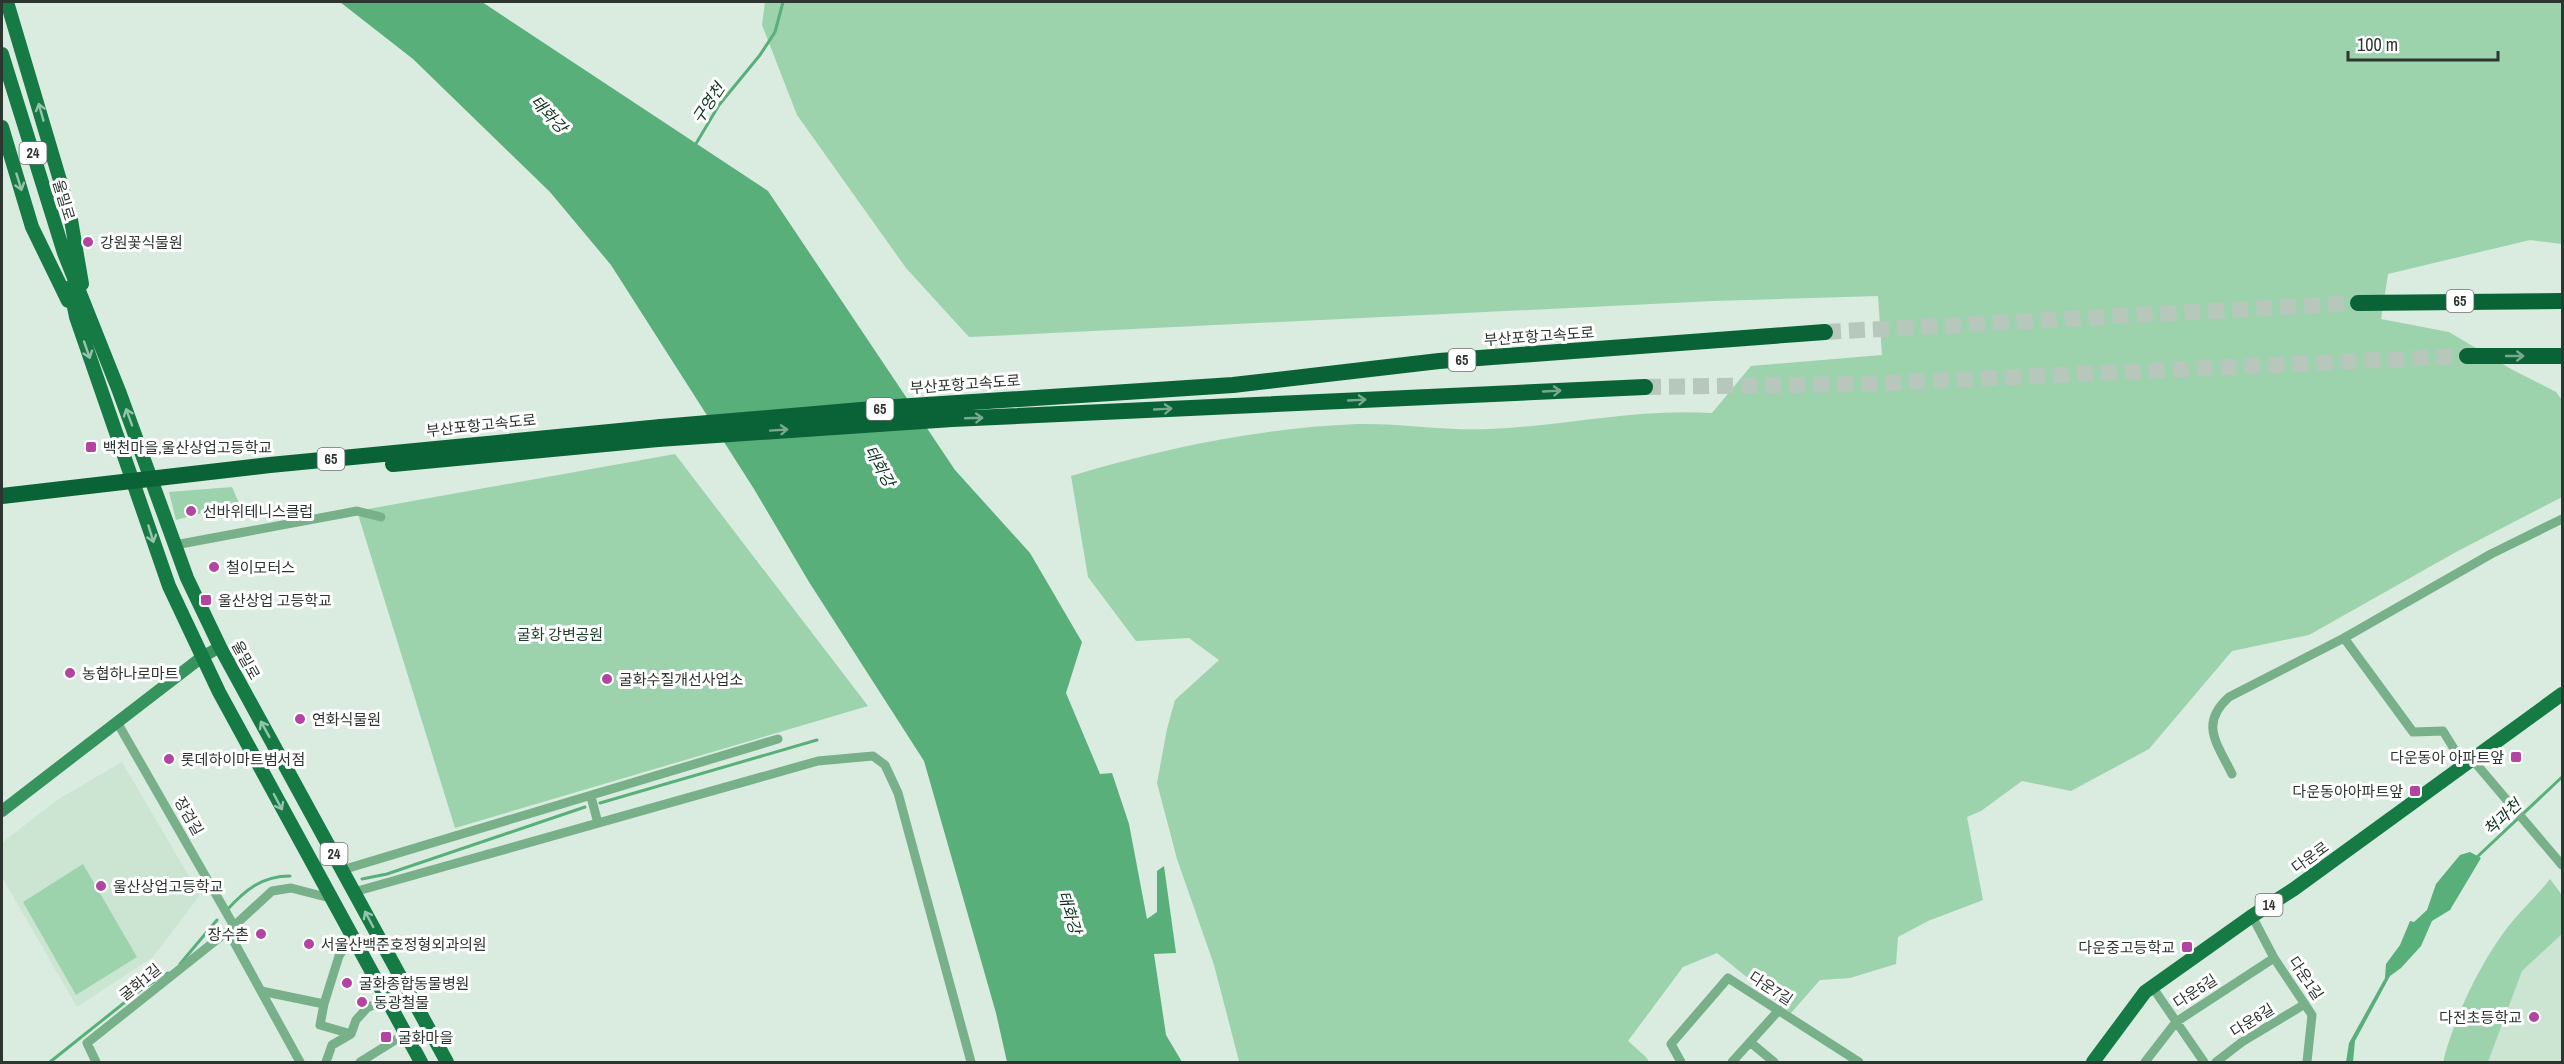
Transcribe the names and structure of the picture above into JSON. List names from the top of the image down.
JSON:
{
  "streets": {
    "highway": ["65", "부산포항고속도로"],
    "main road": [
      "24",
      "울밀로",
      "다운로",
      "14"
    ],
    "street": [
      "장검길",
      "다운1길",
      "굴화1길",
      "다운7길",
      "다운5길",
      "다운6길"
    ]
  },
  "crossings": [
    ["울밀로", "장검길"],
    ["울밀로", "굴화1길"],
    ["장검길", "굴화1길"],
    ["다운로", "다운1길"],
    ["다운1길", "다운5길"],
    ["다운1길", "다운6길"]
  ],
  "water": ["구영천", "태화강", "척과천"],
  "parks": ["굴화 강변공원"],
  "places": {
    "other": [
      "강원꽃식물원",
      "선바위테니스클럽",
      "철이모터스",
      "농협하나로마트",
      "굴화수질개선사업소",
      "연화식물원",
      "롯데하이마트범서점",
      "울산상업고등학교",
      "장수촌",
      "서울산백준호정형외과의원",
      "굴화종합동물병원",
      "동광철물",
      "다전초등학교"
    ],
    "transit": [
      "백천마을,울산상업고등학교",
      "울산상업 고등학교",
      "다운동아 아파트앞",
      "다운동아아파트앞",
      "다운중고등학교",
      "굴화마을"
    ]
  },
  "scale_bar": "100 m"
}
